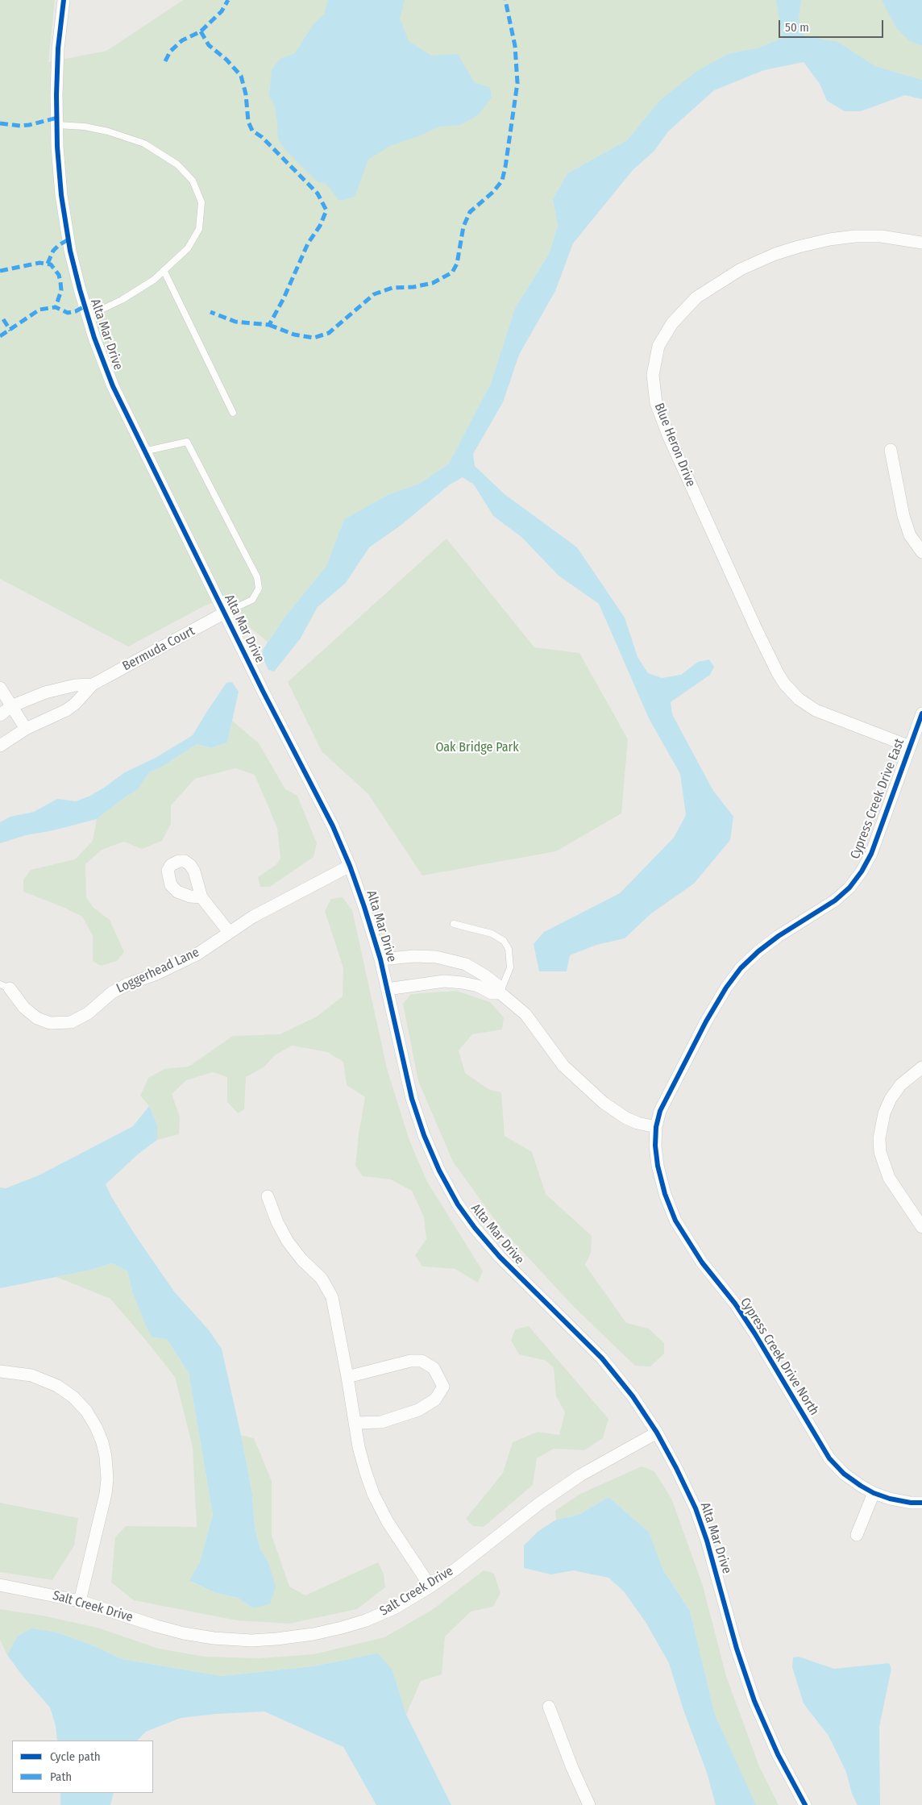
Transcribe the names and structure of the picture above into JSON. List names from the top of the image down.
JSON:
{
  "streets": {
    "street": [
      "Alta Mar Drive",
      "Blue Heron Drive",
      "Bermuda Court",
      "Cypress Creek Drive East",
      "Loggerhead Lane",
      "Cypress Creek Drive North",
      "Salt Creek Drive"
    ]
  },
  "crossings": [
    ["Alta Mar Drive", "Bermuda Court"],
    ["Alta Mar Drive", "Loggerhead Lane"],
    ["Alta Mar Drive", "Salt Creek Drive"],
    ["Blue Heron Drive", "Cypress Creek Drive East"],
    ["Cypress Creek Drive East", "Cypress Creek Drive North"]
  ],
  "parks": ["Oak Bridge Park"],
  "legend": ["Cycle path", "Path"],
  "scale_bar": "50 m"
}
